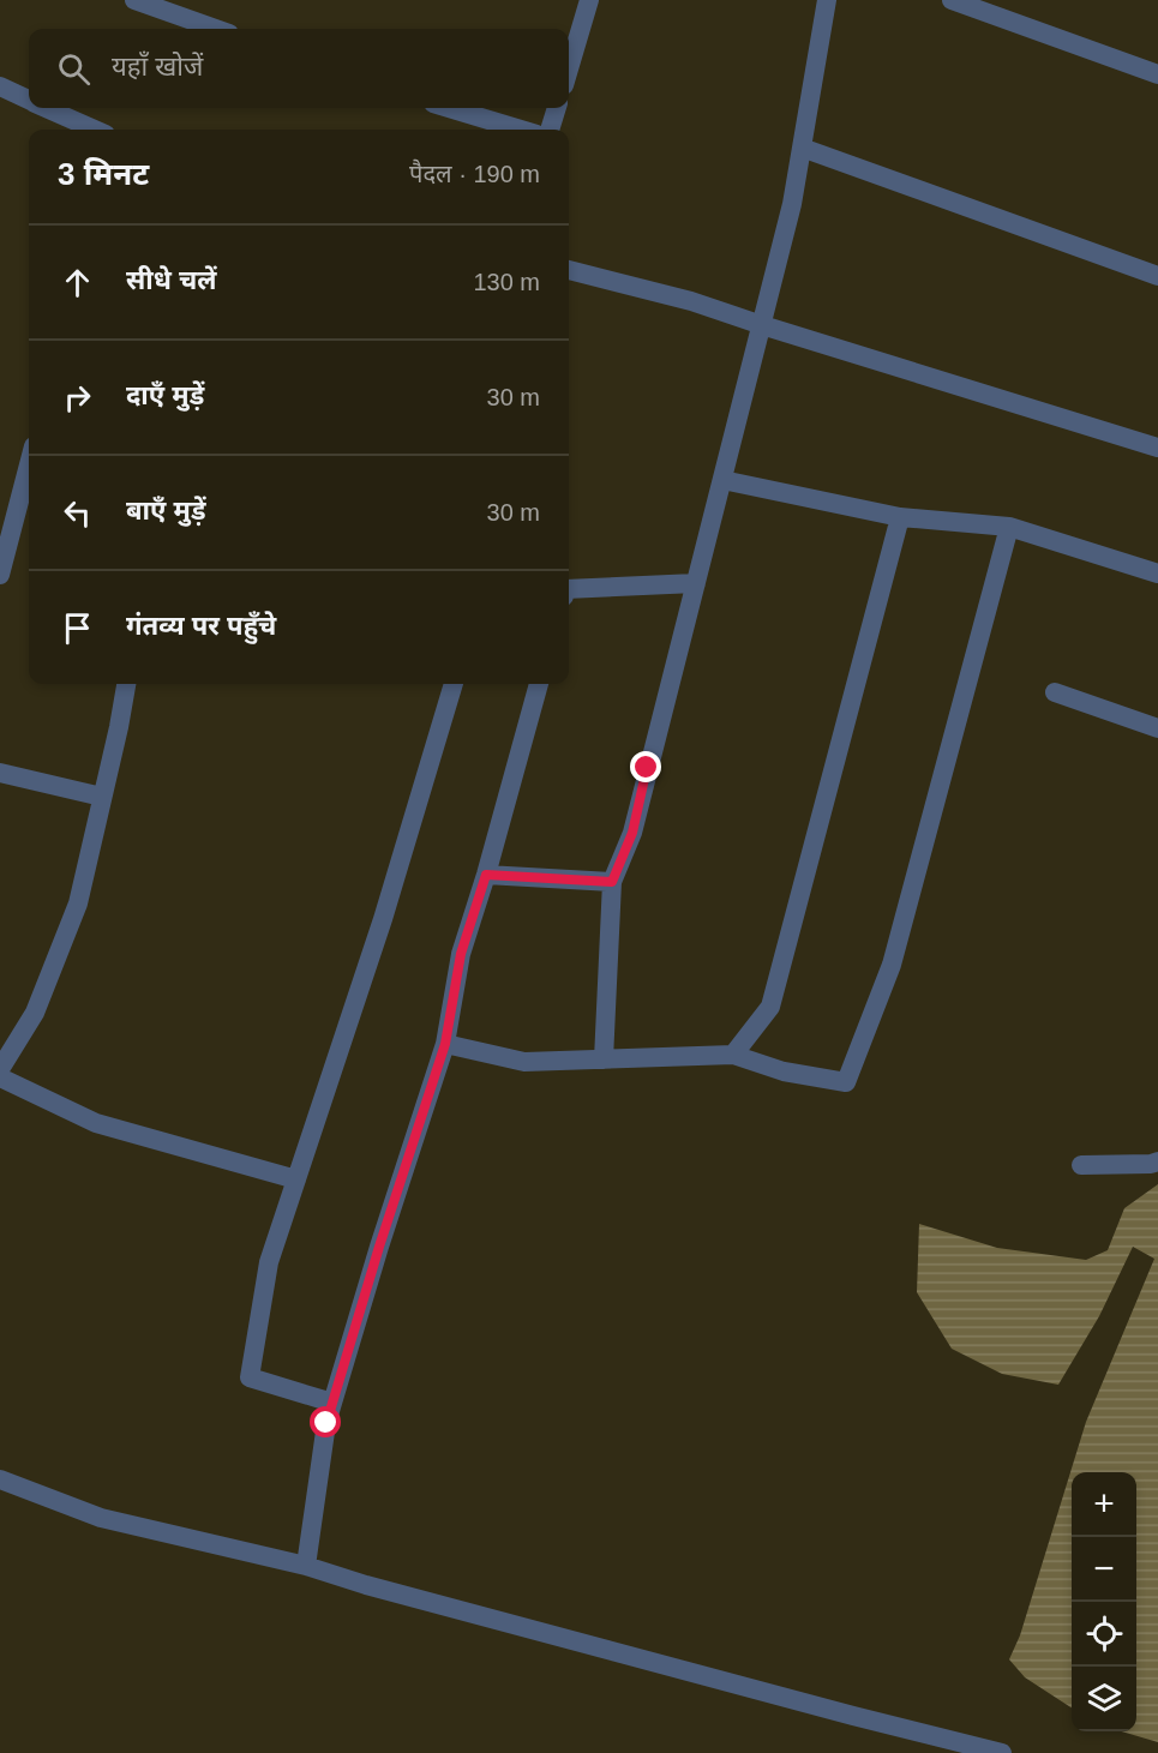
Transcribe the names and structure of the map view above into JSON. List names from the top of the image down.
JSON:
{
  "page": {
    "search": "यहाँ खोजें",
    "heading": ["3 मिनट", "पैदल · 190 m"],
    "list": [
      ["सीधे चलें", "130 m"],
      ["दाएँ मुड़ें", "30 m"],
      ["बाएँ मुड़ें", "30 m"],
      "गंतव्य पर पहुँचे"
    ],
    "map_buttons": ["+", "−"]
  }
}
